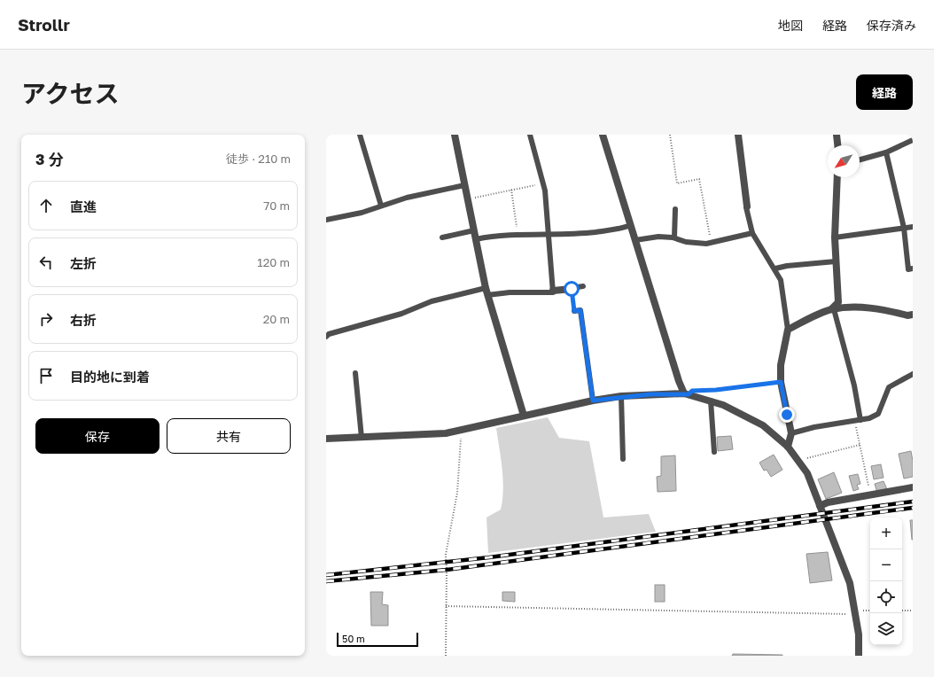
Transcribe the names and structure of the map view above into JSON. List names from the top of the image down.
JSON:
{
  "scale_bar": "50 m",
  "north": "bottom left",
  "page": {
    "header": "Strollr",
    "nav": ["地図", "経路", "保存済み"],
    "title": "アクセス",
    "buttons": [
      "経路",
      ["保存", "共有"]
    ],
    "heading": ["3 分", "徒歩 · 210 m"],
    "list": [
      ["直進", "70 m"],
      ["左折", "120 m"],
      ["右折", "20 m"],
      "目的地に到着"
    ],
    "map_buttons": ["+", "−"],
    "scale": "50 m"
  }
}
